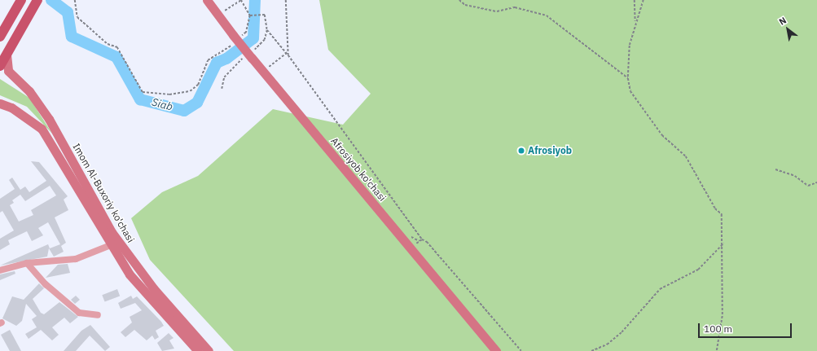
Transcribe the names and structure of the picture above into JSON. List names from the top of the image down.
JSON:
{
  "streets": {
    "main road": ["Afrosiyob ko'chasi", "Imom Al-Buxoriy ko'chasi"]
  },
  "water": ["Siab"],
  "places": ["Afrosiyob"],
  "scale_bar": "100 m",
  "north": "top left"
}
